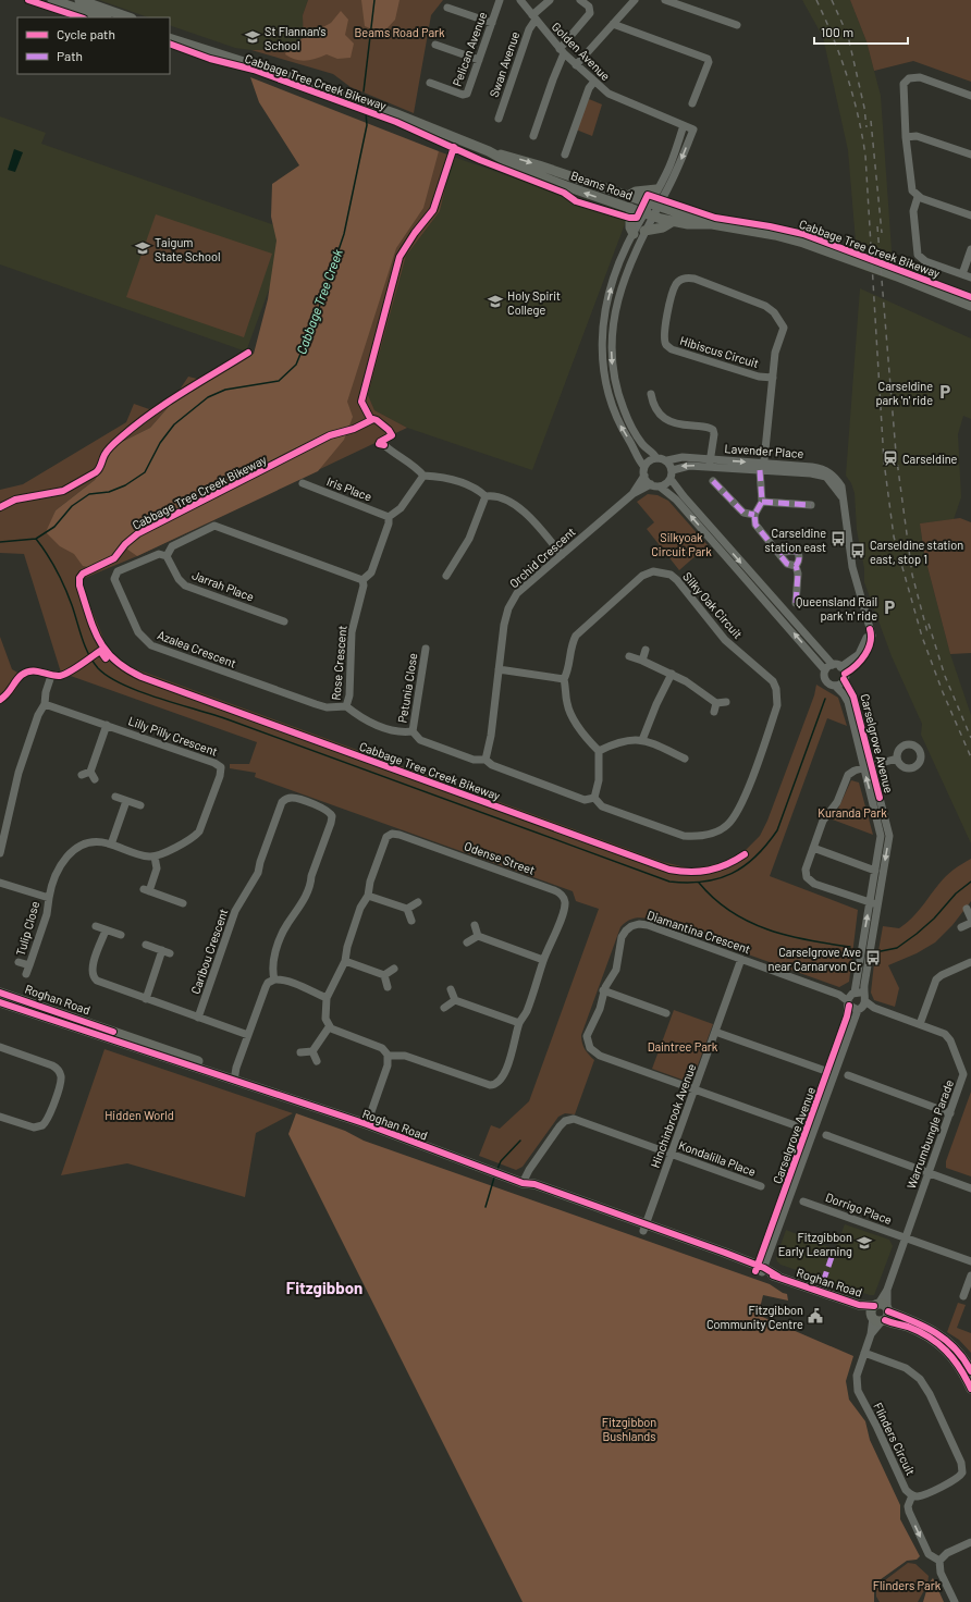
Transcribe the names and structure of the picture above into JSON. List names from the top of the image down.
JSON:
{
  "streets": {
    "main road": ["Beams Road", "Roghan Road"],
    "street": [
      "Pelican Avenue",
      "Golden Avenue",
      "Swan Avenue",
      "Hibiscus Circuit",
      "Lavender Place",
      "Iris Place",
      "Orchid Crescent",
      "Jarrah Place",
      "Silky Oak Circuit",
      "Azalea Crescent",
      "Rose Crescent",
      "Petunia Close",
      "Lilly Pilly Crescent",
      "Carselgrove Avenue",
      "Odense Street",
      "Tulip Close",
      "Diamantina Crescent",
      "Caribou Crescent",
      "Hinchinbrook Avenue",
      "Warrumbungle Parade",
      "Kondalilla Place",
      "Dorrigo Place",
      "Flinders Circuit"
    ],
    "cycle path": ["Cabbage Tree Creek Bikeway"]
  },
  "crossings": [
    ["Golden Avenue", "Swan Avenue"],
    ["Hibiscus Circuit", "Lavender Place"],
    ["Lavender Place", "Orchid Crescent"],
    ["Lavender Place", "Carselgrove Avenue"],
    ["Iris Place", "Rose Crescent"],
    ["Orchid Crescent", "Carselgrove Avenue"],
    ["Jarrah Place", "Azalea Crescent"],
    ["Azalea Crescent", "Rose Crescent"],
    ["Rose Crescent", "Petunia Close"],
    ["Carselgrove Avenue", "Diamantina Crescent"],
    ["Carselgrove Avenue", "Roghan Road"],
    ["Carselgrove Avenue", "Warrumbungle Parade"],
    ["Diamantina Crescent", "Hinchinbrook Avenue"],
    ["Roghan Road", "Hinchinbrook Avenue"],
    ["Roghan Road", "Warrumbungle Parade"],
    ["Roghan Road", "Kondalilla Place"],
    ["Roghan Road", "Flinders Circuit"],
    ["Hinchinbrook Avenue", "Kondalilla Place"],
    ["Warrumbungle Parade", "Dorrigo Place"],
    ["Warrumbungle Parade", "Flinders Circuit"]
  ],
  "districts": ["Fitzgibbon"],
  "water": ["Cabbage Tree Creek"],
  "parks": [
    "Beams Road Park",
    "Silkyoak Circuit Park",
    "Kuranda Park",
    "Daintree Park",
    "Hidden World",
    "Fitzgibbon Bushlands",
    "Flinders Park"
  ],
  "places": {
    "school or university": [
      "St Flannan's School",
      "Taigum State School",
      "Holy Spirit College",
      "Fitzgibbon Early Learning"
    ],
    "parking": ["Carseldine park 'n' ride", "Queensland Rail park 'n' ride"],
    "station": ["Carseldine"],
    "bus stop": ["Carseldine station east", "Carseldine station east, stop 1", "Carselgrove Ave near Carnarvon Cr"],
    "public building": ["Fitzgibbon Community Centre"]
  },
  "legend": ["Cycle path", "Path"],
  "scale_bar": "100 m"
}
